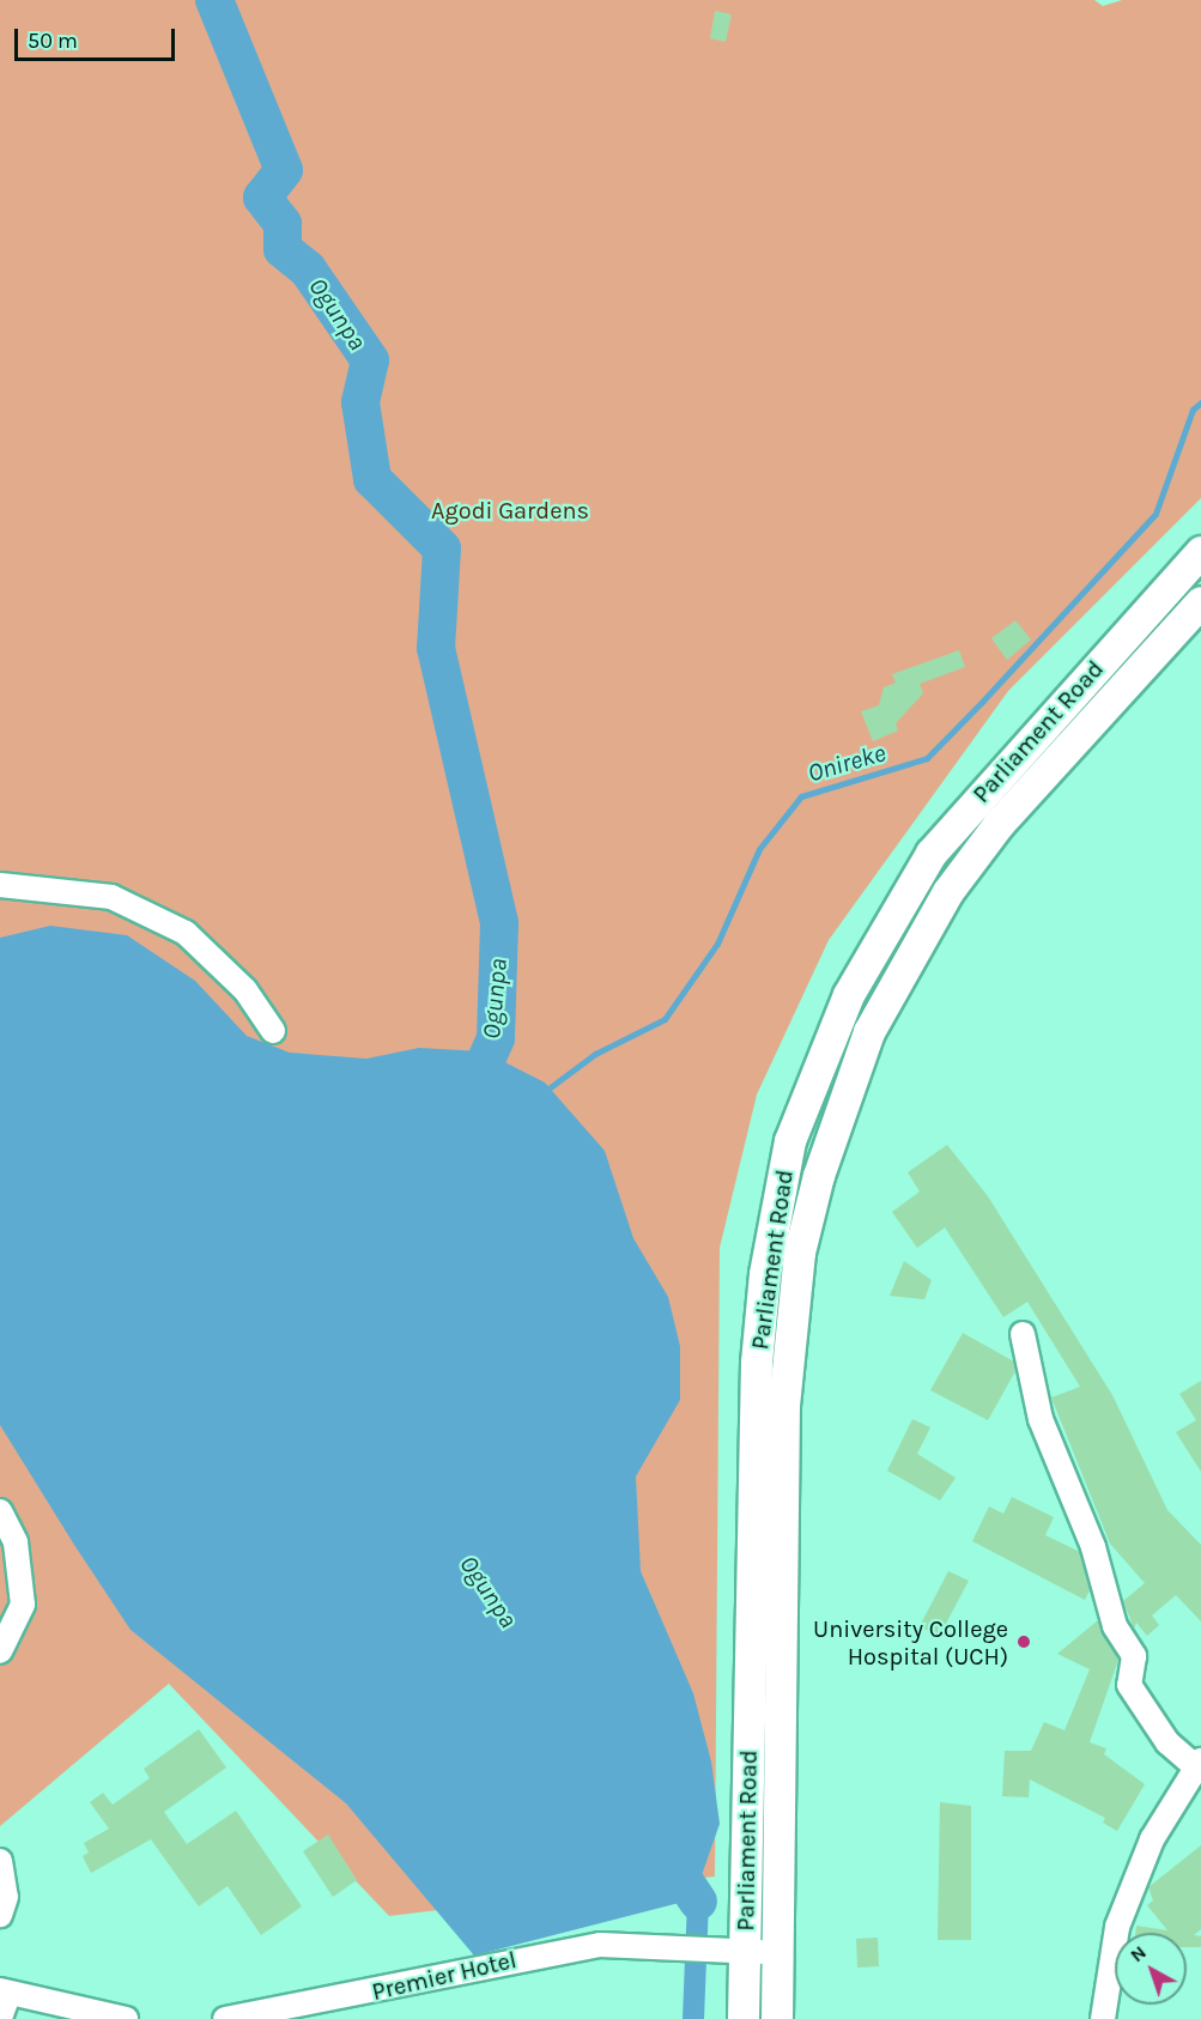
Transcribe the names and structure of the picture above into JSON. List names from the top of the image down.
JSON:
{
  "streets": {
    "main road": ["Parliament Road"],
    "street": ["Premier Hotel"]
  },
  "crossings": [
    ["Parliament Road", "Premier Hotel"]
  ],
  "water": ["Ogunpa", "Onireke"],
  "parks": ["Agodi Gardens"],
  "places": ["University College Hospital (UCH)"],
  "scale_bar": "50 m",
  "north": "top left"
}
